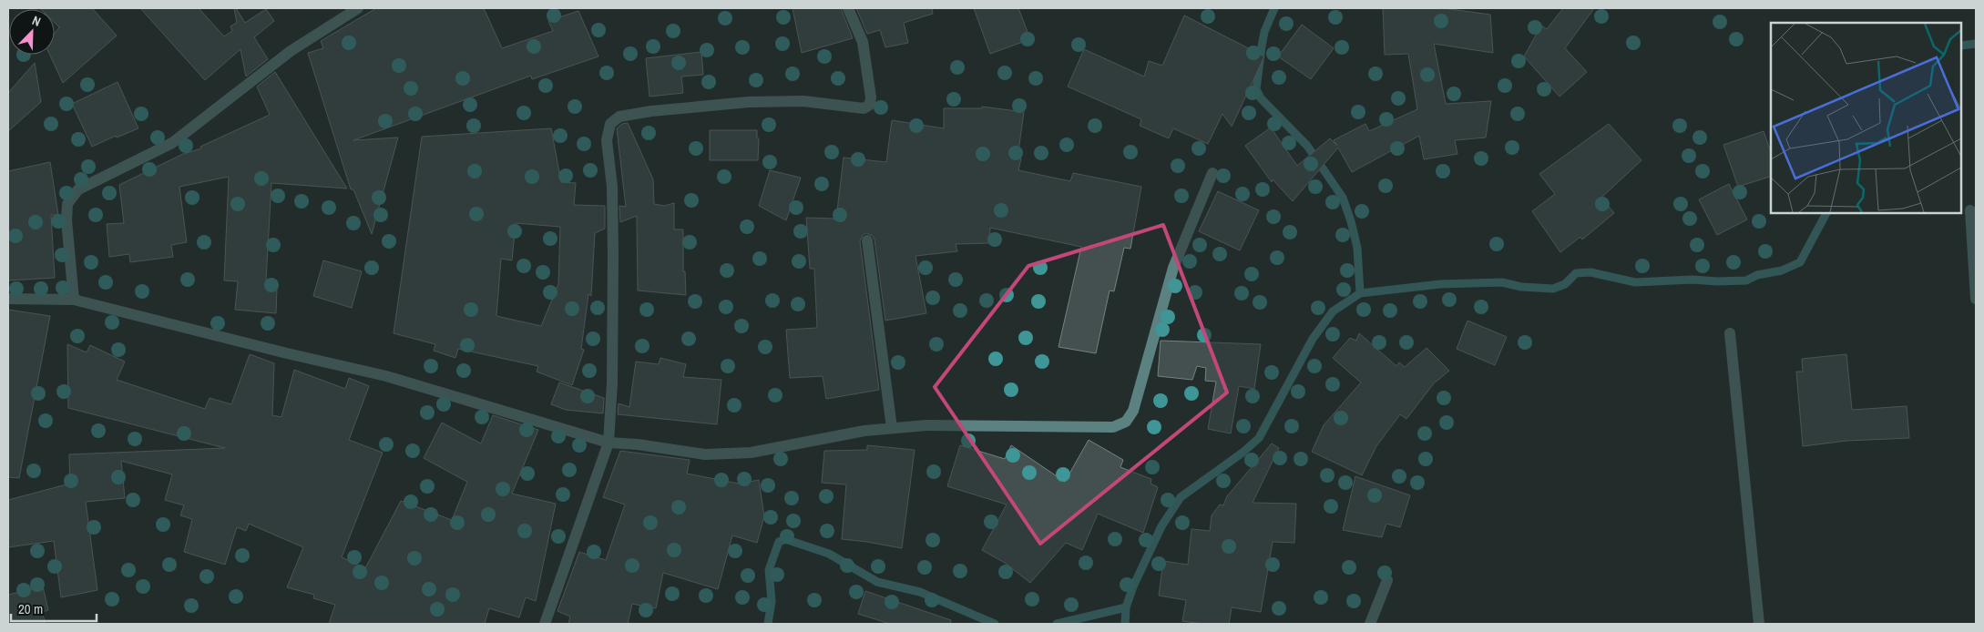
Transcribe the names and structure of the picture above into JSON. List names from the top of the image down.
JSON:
{
  "scale_bar": "20 m",
  "north": "top right"
}
